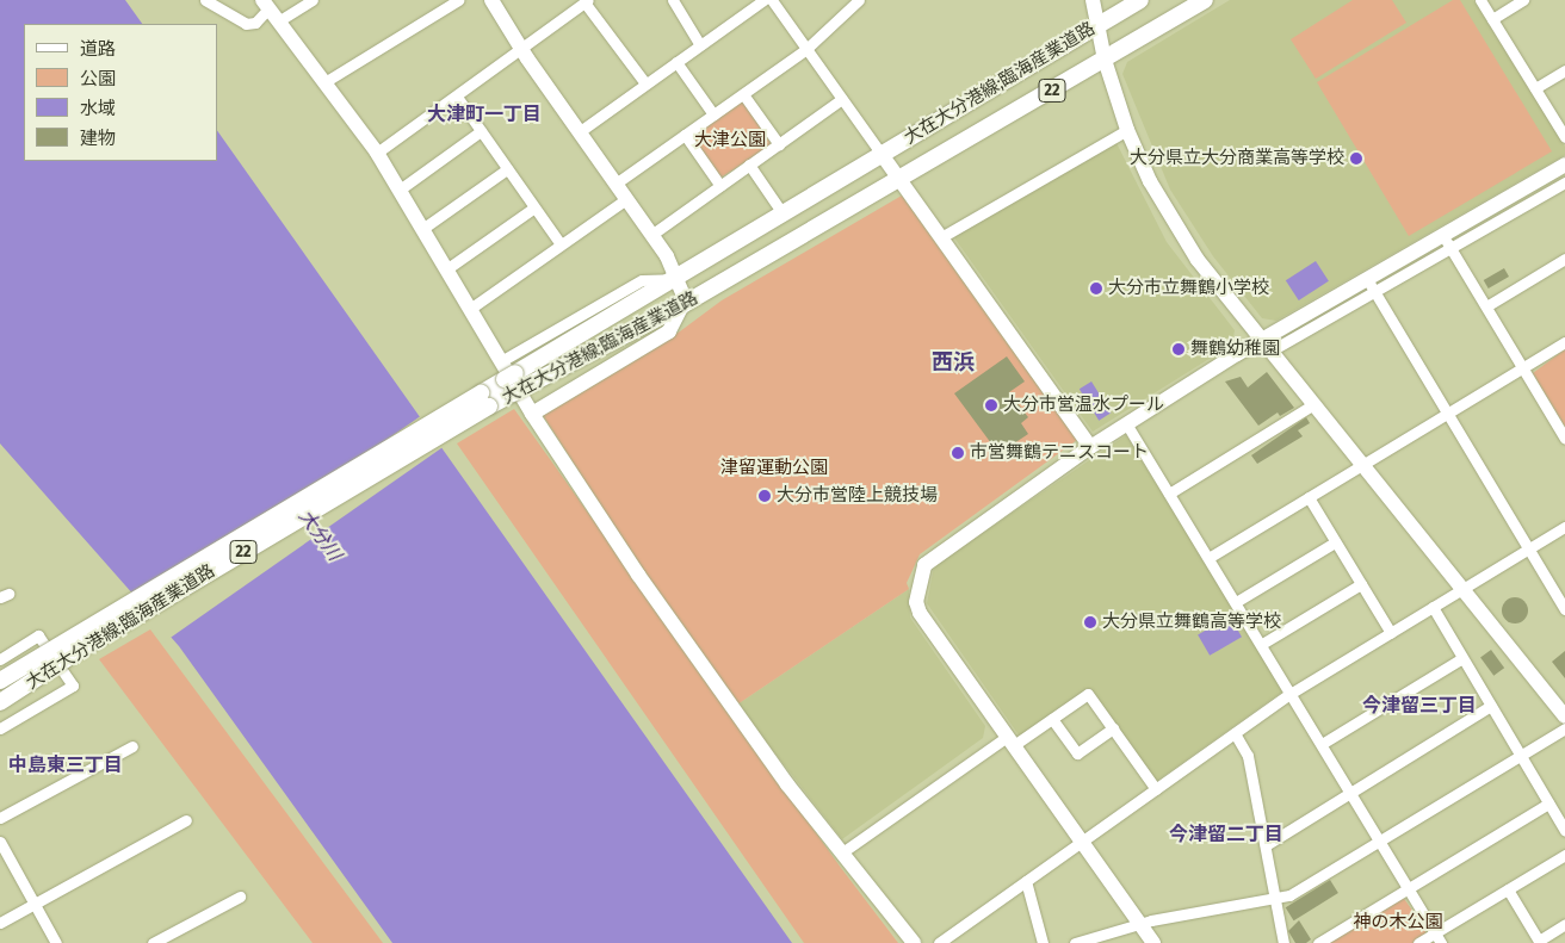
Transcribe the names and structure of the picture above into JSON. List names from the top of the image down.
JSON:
{
  "streets": {
    "main road": ["大在大分港線;臨海産業道路", "22"]
  },
  "districts": [
    "大津町一丁目",
    "西浜",
    "今津留三丁目",
    "中島東三丁目",
    "今津留二丁目"
  ],
  "water": ["大分川"],
  "parks": ["大津公園", "津留運動公園", "神の木公園"],
  "places": [
    "大分県立大分商業高等学校",
    "大分市立舞鶴小学校",
    "舞鶴幼稚園",
    "大分市営温水プール",
    "市営舞鶴テニスコート",
    "大分市営陸上競技場",
    "大分県立舞鶴高等学校"
  ],
  "legend": [
    "道路",
    "公園",
    "水域",
    "建物"
  ]
}
